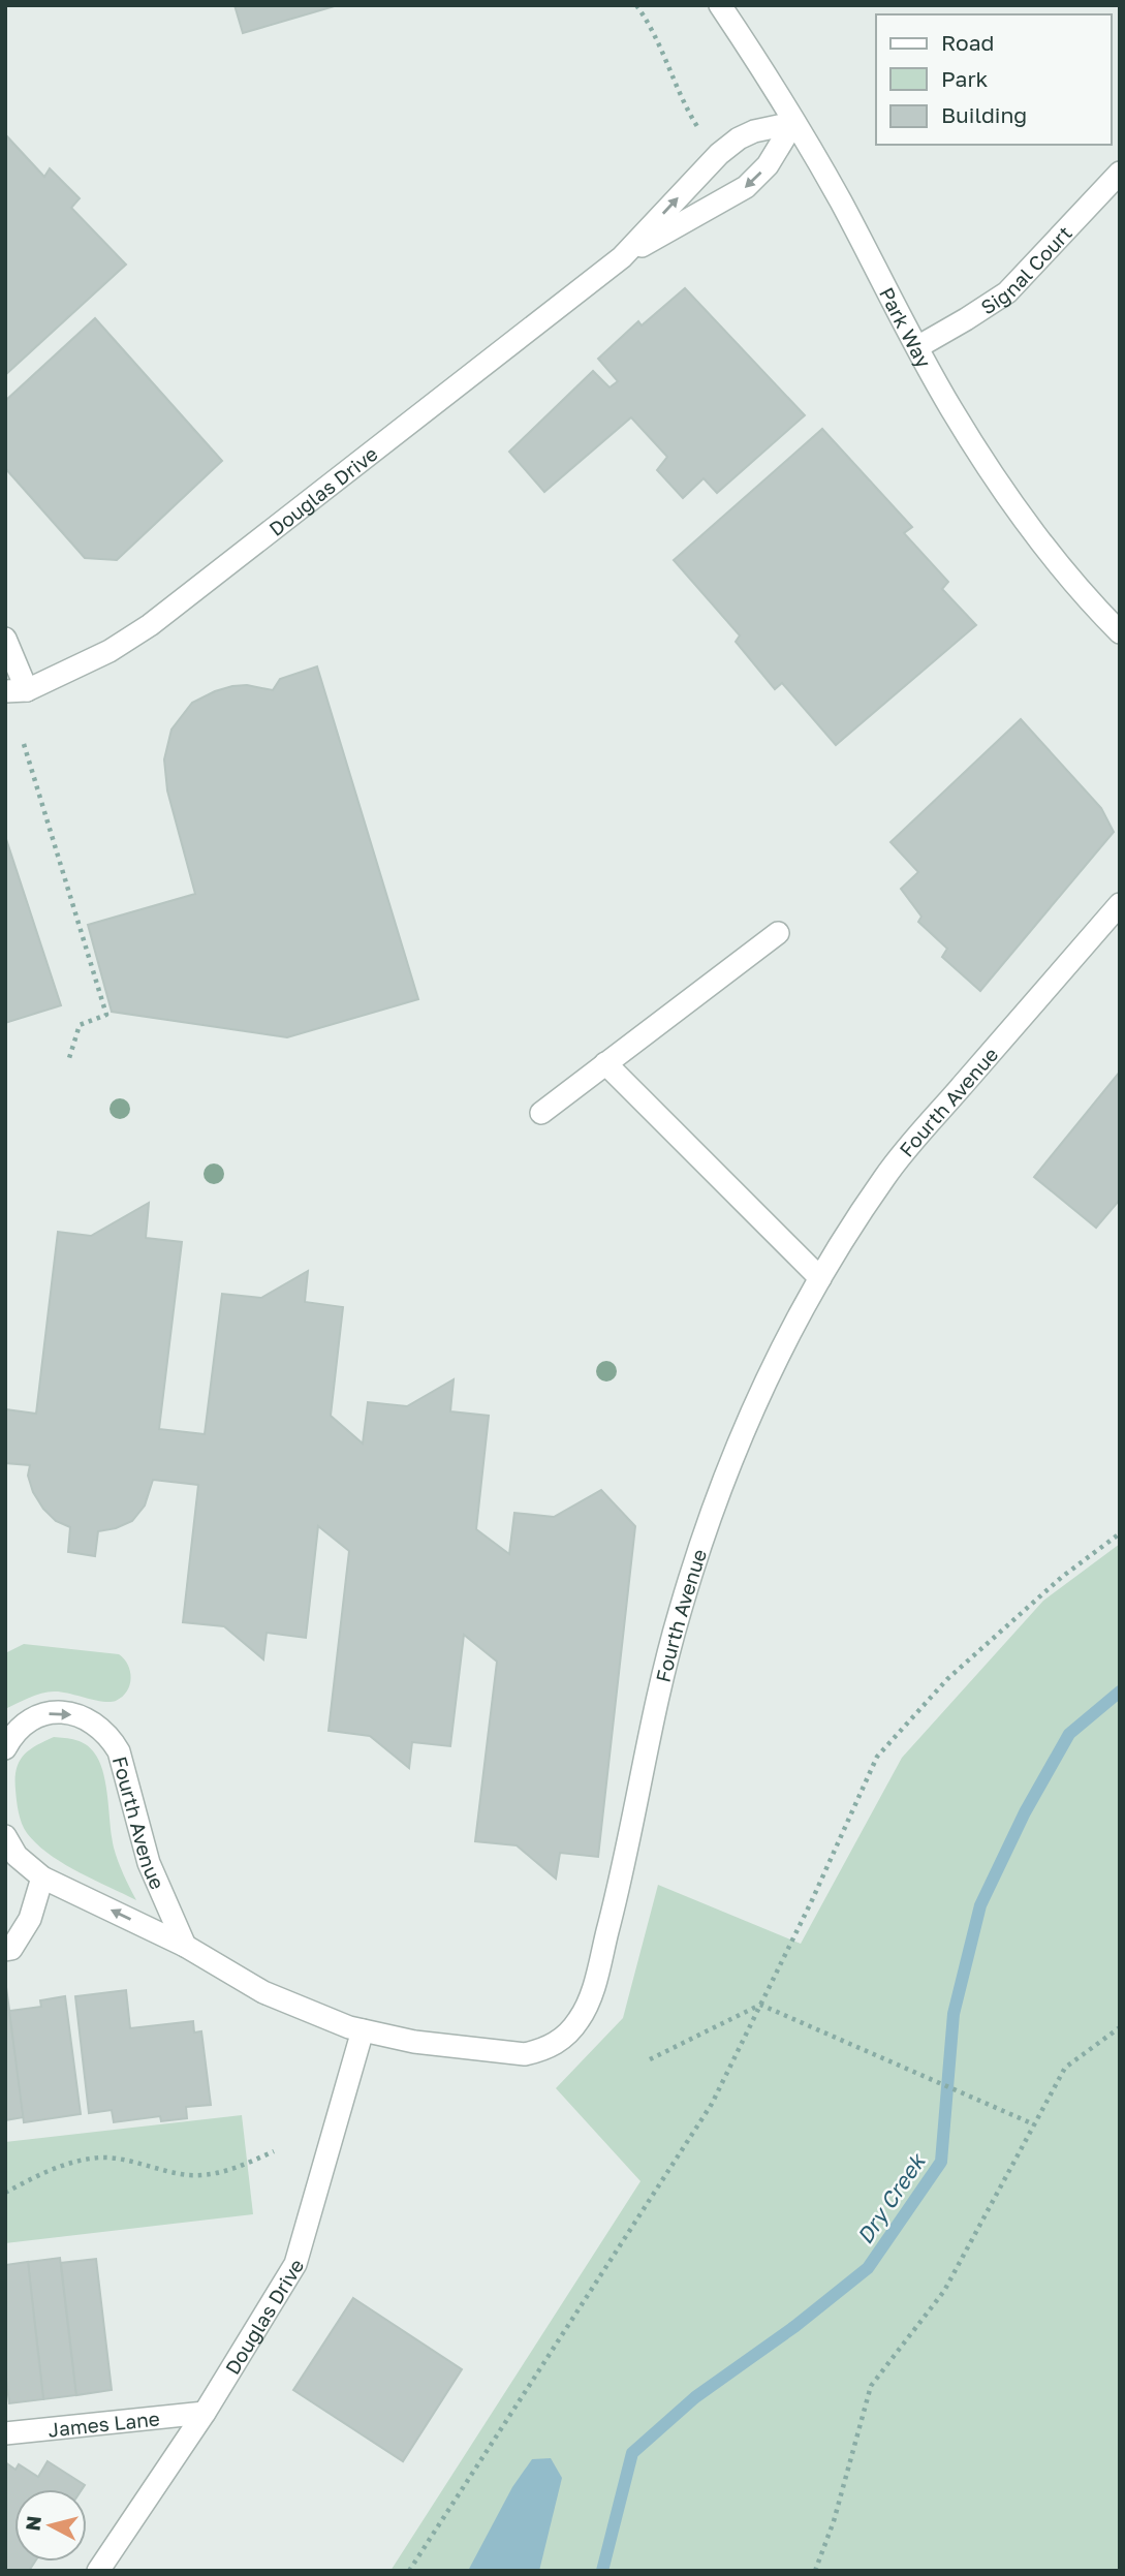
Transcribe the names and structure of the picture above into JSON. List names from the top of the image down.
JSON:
{
  "streets": {
    "street": [
      "Signal Court",
      "Park Way",
      "Douglas Drive",
      "Fourth Avenue",
      "James Lane"
    ]
  },
  "crossings": [
    ["Signal Court", "Park Way"],
    ["Park Way", "Douglas Drive"],
    ["Douglas Drive", "Fourth Avenue"],
    ["Douglas Drive", "James Lane"]
  ],
  "water": ["Dry Creek"],
  "legend": ["Road", "Park", "Building"],
  "north": "left"
}
